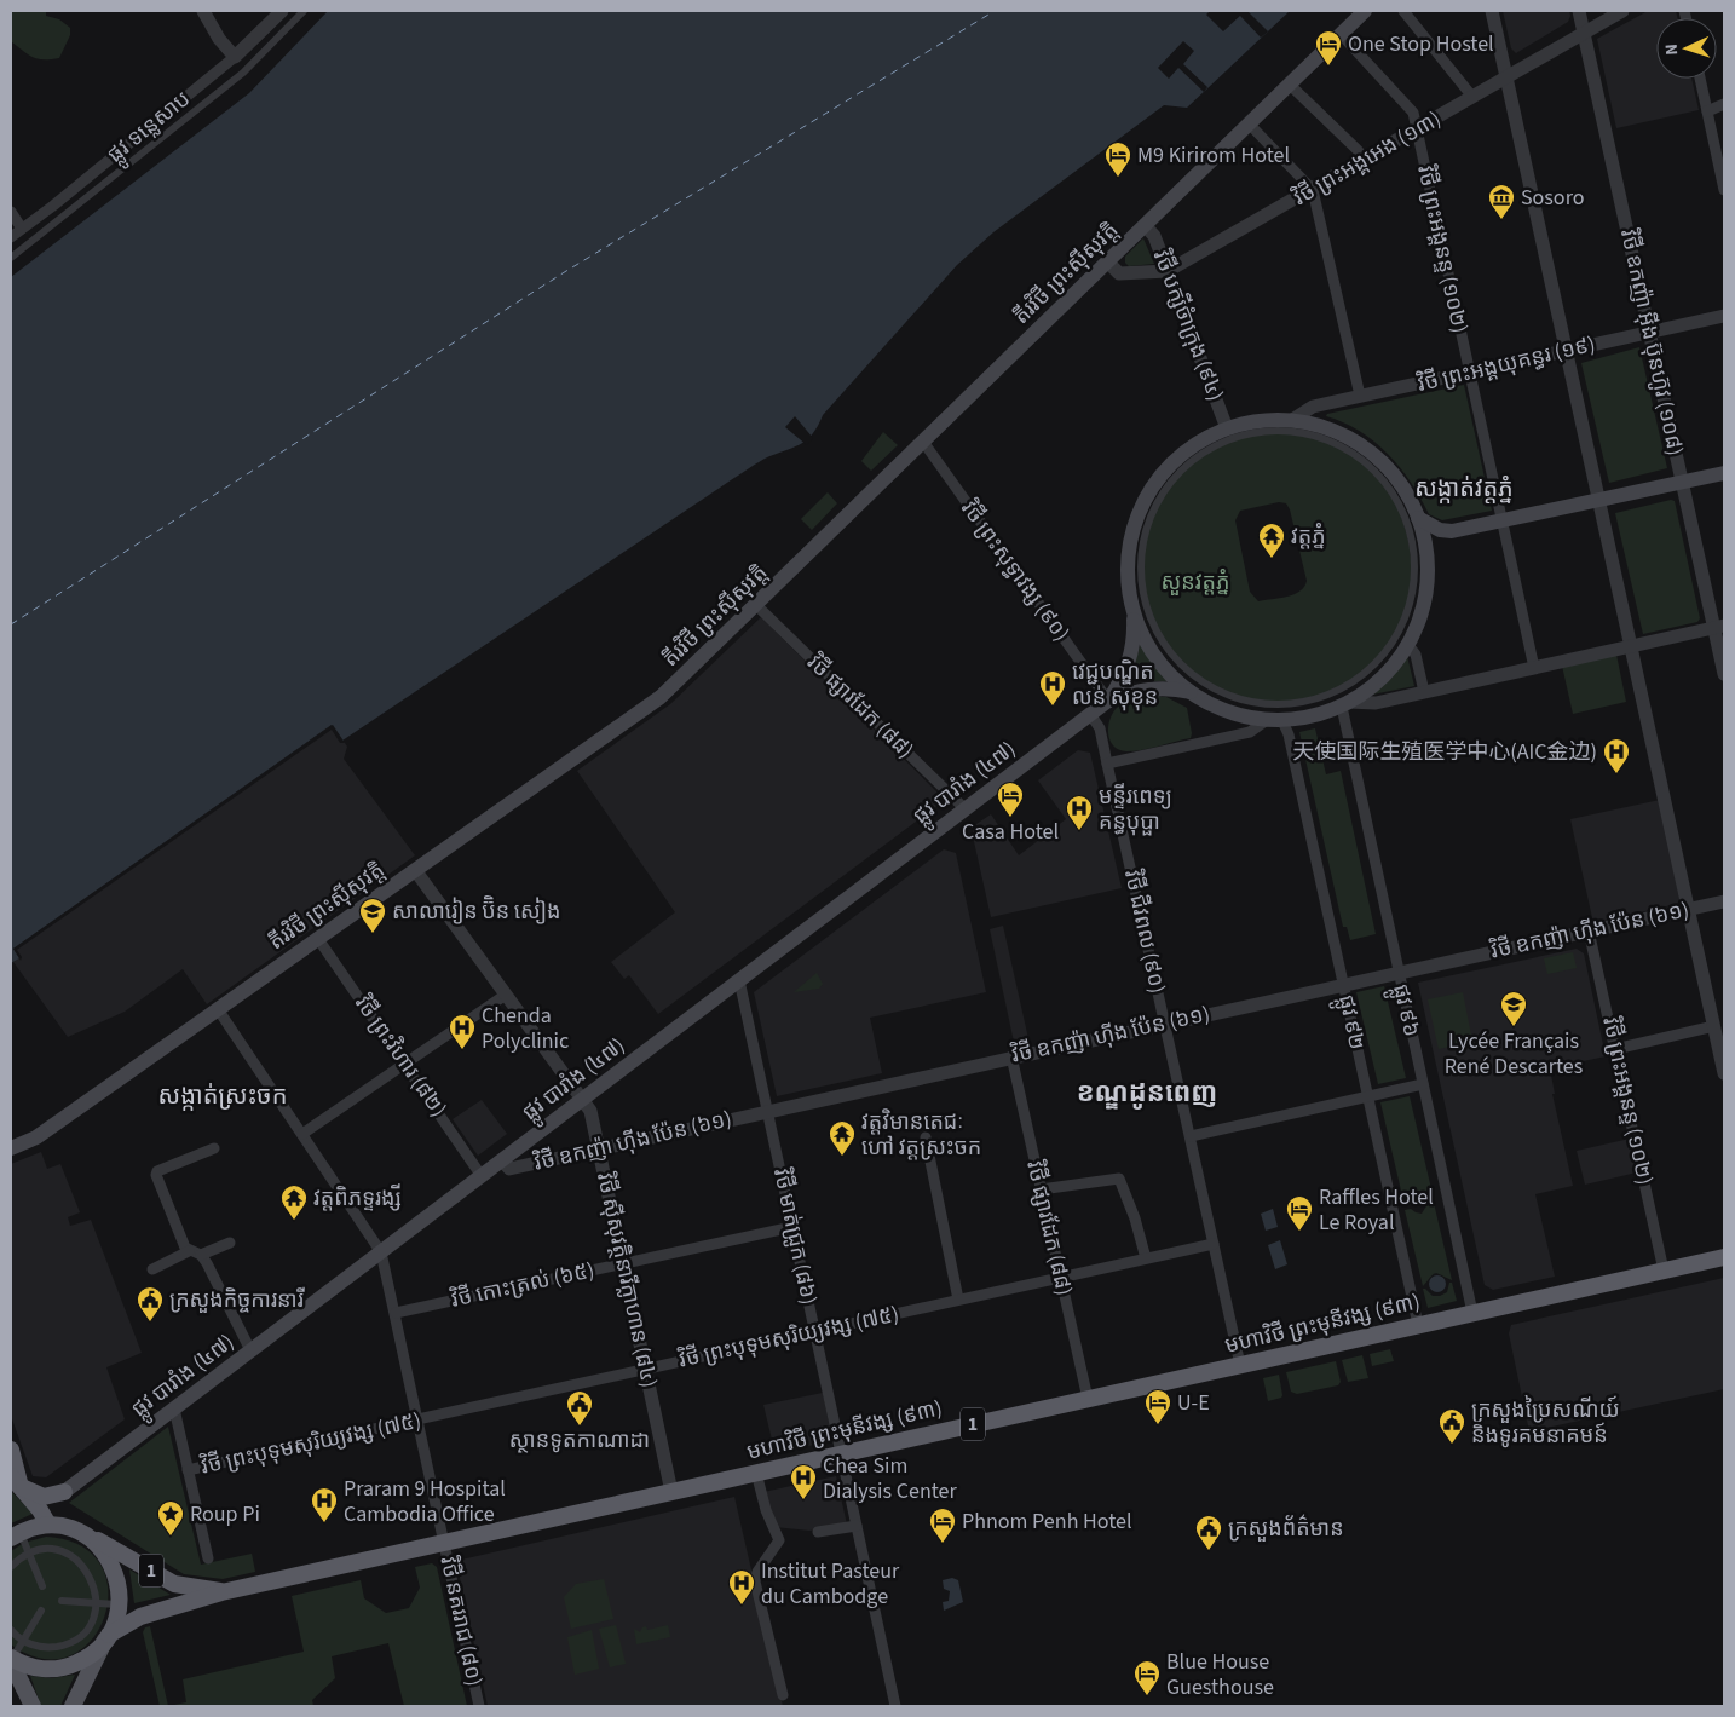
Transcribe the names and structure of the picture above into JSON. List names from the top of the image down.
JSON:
{
  "streets": {
    "highway": ["មហាវិថី ព្រះមុនីវង្ស (៩៣)", "1"],
    "main road": ["តីរវិថី ព្រះស៊ីសុវត្តិ", "ផ្លូវ បារាំង (៤៧)"],
    "street": [
      "ផ្លូវ ទន្លេសាប",
      "វិថី ព្រះអង្គអេង (១៣)",
      "វិថី ព្រះអង្គនន្ទ (១០២)",
      "វិថី បក្សីចំាក្រុង (៩៤)",
      "វិថី ឧកញ៉ា អ៊ីង ប៊ុនហ៊ូវ (១០៨)",
      "វិថី ព្រះអង្គយុគន្ធរ (១៩)",
      "វិថី ព្រះសុទ្ធាវង្ស (៩០)",
      "វិថី ផ្សារដែក (៨៨)",
      "វិថី ឧកញ៉ា ហ៊ីង ប៉ែន (៦១)",
      "វិថី ជីវពល (៩០)",
      "ផ្លូវ ៩៦",
      "ផ្លូវ ៩២",
      "វិថី ព្រះវិហារ (៨២)",
      "វិថី មាត់ជ្រូក (៨៦)",
      "វិថី ស៊ីសុវត្ថិនារីក្លាហាន (៨៤)",
      "វិថី កោះត្រល់ (៦៥)",
      "វិថី ព្រះបុទុមសុរិយ្យវង្ស (៧៥)",
      "វិថី នគររាជ (៨០)"
    ]
  },
  "crossings": [
    ["វិថី ព្រះអង្គអេង (១៣)", "វិថី ព្រះអង្គនន្ទ (១០២)"],
    ["វិថី ព្រះអង្គអេង (១៣)", "តីរវិថី ព្រះស៊ីសុវត្តិ"],
    ["វិថី ព្រះអង្គអេង (១៣)", "វិថី បក្សីចំាក្រុង (៩៤)"],
    ["វិថី ព្រះអង្គអេង (១៣)", "វិថី ឧកញ៉ា អ៊ីង ប៊ុនហ៊ូវ (១០៨)"],
    ["វិថី ព្រះអង្គនន្ទ (១០២)", "តីរវិថី ព្រះស៊ីសុវត្តិ"],
    ["វិថី ព្រះអង្គនន្ទ (១០២)", "វិថី ព្រះអង្គយុគន្ធរ (១៩)"],
    ["វិថី ព្រះអង្គនន្ទ (១០២)", "វិថី ឧកញ៉ា ហ៊ីង ប៉ែន (៦១)"],
    ["វិថី ព្រះអង្គនន្ទ (១០២)", "មហាវិថី ព្រះមុនីវង្ស (៩៣)"],
    ["តីរវិថី ព្រះស៊ីសុវត្តិ", "វិថី បក្សីចំាក្រុង (៩៤)"],
    ["តីរវិថី ព្រះស៊ីសុវត្តិ", "វិថី ព្រះសុទ្ធាវង្ស (៩០)"],
    ["តីរវិថី ព្រះស៊ីសុវត្តិ", "វិថី ផ្សារដែក (៨៨)"],
    ["តីរវិថី ព្រះស៊ីសុវត្តិ", "វិថី ព្រះវិហារ (៨២)"],
    ["តីរវិថី ព្រះស៊ីសុវត្តិ", "វិថី ស៊ីសុវត្ថិនារីក្លាហាន (៨៤)"],
    ["វិថី ឧកញ៉ា អ៊ីង ប៊ុនហ៊ូវ (១០៨)", "វិថី ព្រះអង្គយុគន្ធរ (១៩)"],
    ["វិថី ព្រះសុទ្ធាវង្ស (៩០)", "ផ្លូវ បារាំង (៤៧)"],
    ["វិថី ផ្សារដែក (៨៨)", "ផ្លូវ បារាំង (៤៧)"],
    ["វិថី ផ្សារដែក (៨៨)", "វិថី ឧកញ៉ា ហ៊ីង ប៉ែន (៦១)"],
    ["វិថី ផ្សារដែក (៨៨)", "មហាវិថី ព្រះមុនីវង្ស (៩៣)"],
    ["វិថី ផ្សារដែក (៨៨)", "វិថី ព្រះបុទុមសុរិយ្យវង្ស (៧៥)"],
    ["ផ្លូវ បារាំង (៤៧)", "វិថី ឧកញ៉ា ហ៊ីង ប៉ែន (៦១)"],
    ["ផ្លូវ បារាំង (៤៧)", "វិថី ជីវពល (៩០)"],
    ["ផ្លូវ បារាំង (៤៧)", "វិថី ព្រះវិហារ (៨២)"],
    ["ផ្លូវ បារាំង (៤៧)", "វិថី មាត់ជ្រូក (៨៦)"],
    ["ផ្លូវ បារាំង (៤៧)", "វិថី ស៊ីសុវត្ថិនារីក្លាហាន (៨៤)"],
    ["ផ្លូវ បារាំង (៤៧)", "វិថី នគររាជ (៨០)"],
    ["វិថី ឧកញ៉ា ហ៊ីង ប៉ែន (៦១)", "វិថី ជីវពល (៩០)"],
    ["វិថី ឧកញ៉ា ហ៊ីង ប៉ែន (៦១)", "ផ្លូវ ៩៦"],
    ["វិថី ឧកញ៉ា ហ៊ីង ប៉ែន (៦១)", "ផ្លូវ ៩២"],
    ["វិថី ឧកញ៉ា ហ៊ីង ប៉ែន (៦១)", "វិថី មាត់ជ្រូក (៨៦)"],
    ["វិថី ឧកញ៉ា ហ៊ីង ប៉ែន (៦១)", "វិថី ស៊ីសុវត្ថិនារីក្លាហាន (៨៤)"],
    ["វិថី ជីវពល (៩០)", "មហាវិថី ព្រះមុនីវង្ស (៩៣)"],
    ["វិថី ជីវពល (៩០)", "វិថី ព្រះបុទុមសុរិយ្យវង្ស (៧៥)"],
    ["ផ្លូវ ៩៦", "មហាវិថី ព្រះមុនីវង្ស (៩៣)"],
    ["ផ្លូវ ៩២", "មហាវិថី ព្រះមុនីវង្ស (៩៣)"],
    ["វិថី មាត់ជ្រូក (៨៦)", "វិថី កោះត្រល់ (៦៥)"],
    ["វិថី មាត់ជ្រូក (៨៦)", "មហាវិថី ព្រះមុនីវង្ស (៩៣)"],
    ["វិថី មាត់ជ្រូក (៨៦)", "វិថី ព្រះបុទុមសុរិយ្យវង្ស (៧៥)"],
    ["វិថី ស៊ីសុវត្ថិនារីក្លាហាន (៨៤)", "វិថី កោះត្រល់ (៦៥)"],
    ["វិថី ស៊ីសុវត្ថិនារីក្លាហាន (៨៤)", "មហាវិថី ព្រះមុនីវង្ស (៩៣)"],
    ["វិថី ស៊ីសុវត្ថិនារីក្លាហាន (៨៤)", "វិថី ព្រះបុទុមសុរិយ្យវង្ស (៧៥)"],
    ["វិថី កោះត្រល់ (៦៥)", "វិថី នគររាជ (៨០)"],
    ["មហាវិថី ព្រះមុនីវង្ស (៩៣)", "1"],
    ["មហាវិថី ព្រះមុនីវង្ស (៩៣)", "វិថី នគររាជ (៨០)"],
    ["វិថី ព្រះបុទុមសុរិយ្យវង្ស (៧៥)", "វិថី នគររាជ (៨០)"]
  ],
  "districts": ["សង្កាត់វត្តភ្នំ", "ខណ្ឌដូនពេញ", "សង្កាត់ស្រះចក"],
  "parks": ["សួនវត្ដភ្នំ"],
  "places": {
    "hotel": [
      "One Stop Hostel",
      "M9 Kirirom Hotel",
      "Casa Hotel",
      "Raffles Hotel Le Royal",
      "U-E",
      "Phnom Penh Hotel",
      "Blue House Guesthouse"
    ],
    "museum": ["Sosoro"],
    "temple": ["វត្ដភ្នំ", "វត្តវិមានតេជៈ ហៅ វត្តស្រះចក", "វត្តពិភទ្ទរង្សី"],
    "hospital": [
      "វេជ្ជបណ្ឌិត លន់ សុខុន",
      "天使国际生殖医学中心(AIC金边)",
      "មន្ទីរពេទ្យ គន្ធបុប្ផា",
      "Chenda Polyclinic",
      "Chea Sim Dialysis Center",
      "Praram 9 Hospital Cambodia Office",
      "Institut Pasteur du Cambodge"
    ],
    "school or university": ["សាលារៀន ប៊ិន សៀង", "Lycée Français René Descartes"],
    "public building": [
      "ក្រសួងកិច្ចការនារី",
      "ស្ថានទូតកាណាដា",
      "ក្រសួងប្រៃសណីយ៍ និងទូរគមនាគមន៍",
      "ក្រសួងព័ត៌មាន"
    ],
    "place": ["Roup Pi"]
  },
  "north": "left"
}
